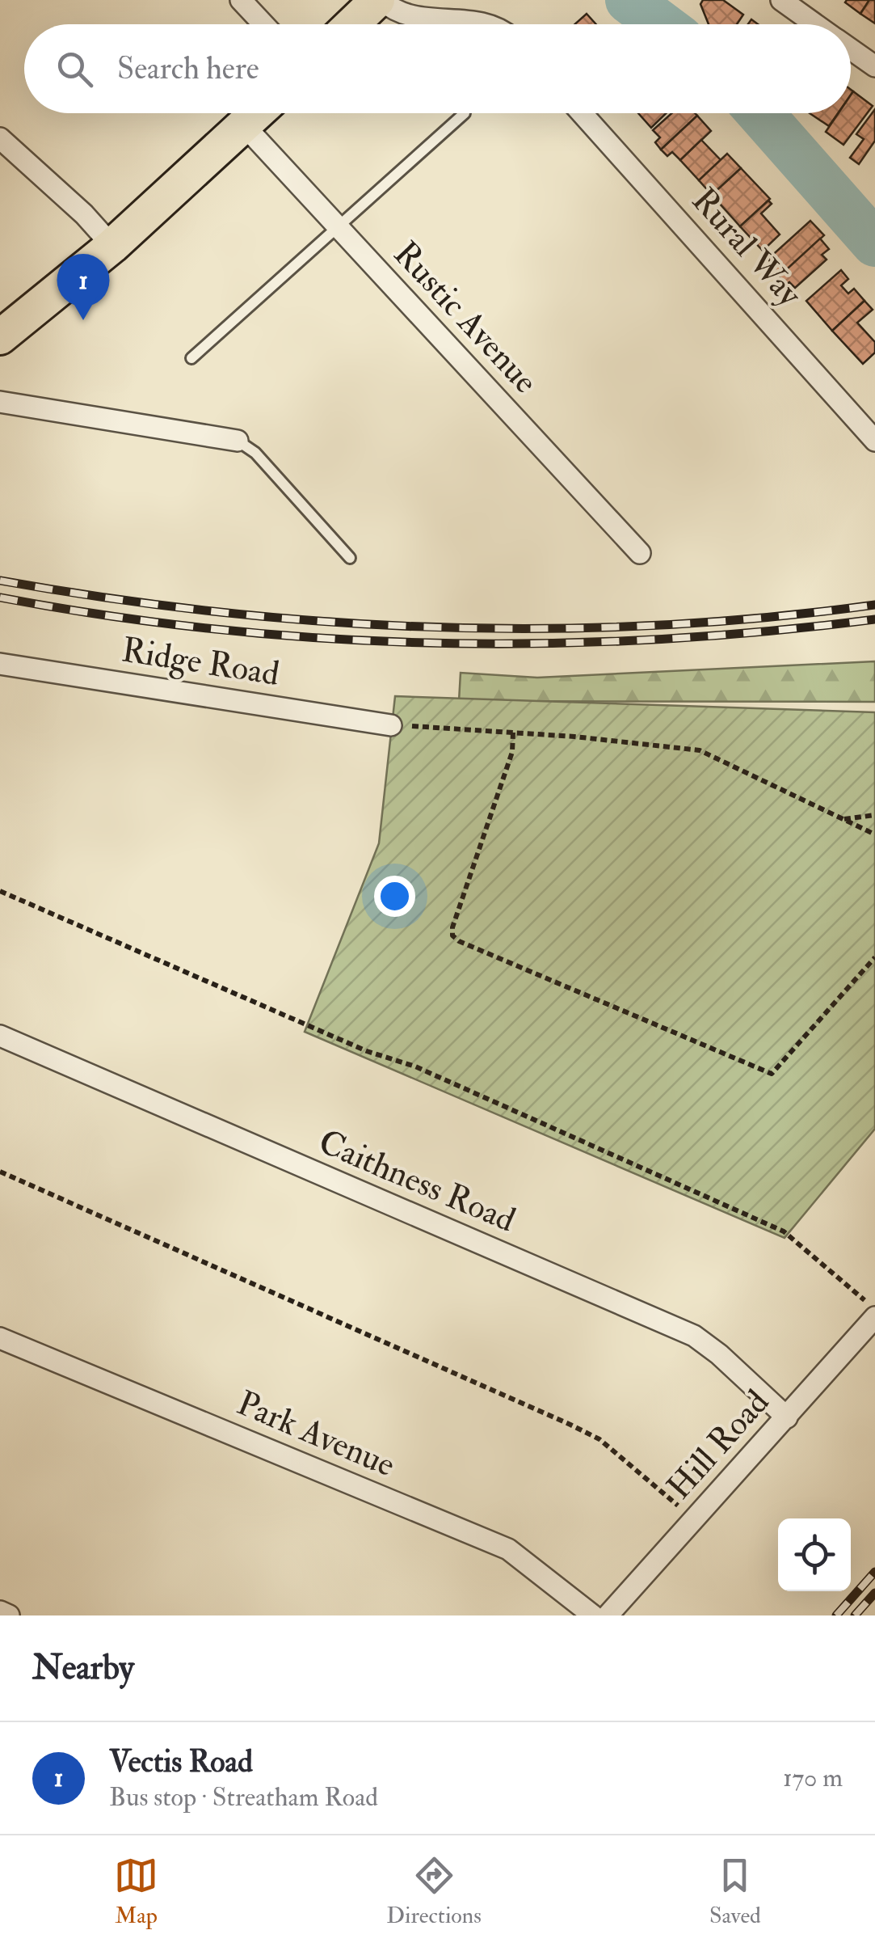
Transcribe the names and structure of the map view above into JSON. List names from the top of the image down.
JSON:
{
  "streets": {
    "street": [
      "Rural Way",
      "Rustic Avenue",
      "Ridge Road",
      "Caithness Road",
      "Park Avenue",
      "Hill Road"
    ]
  },
  "crossings": [
    ["Caithness Road", "Hill Road"]
  ],
  "page": {
    "search": "Search here",
    "pins": "1",
    "heading": "Nearby",
    "list": [
      {
        "mark": "1",
        "name": "Vectis Road",
        "note": "Bus stop · Streatham Road",
        "value": "170 m"
      }
    ],
    "nav": ["Map", "Directions", "Saved"]
  }
}
